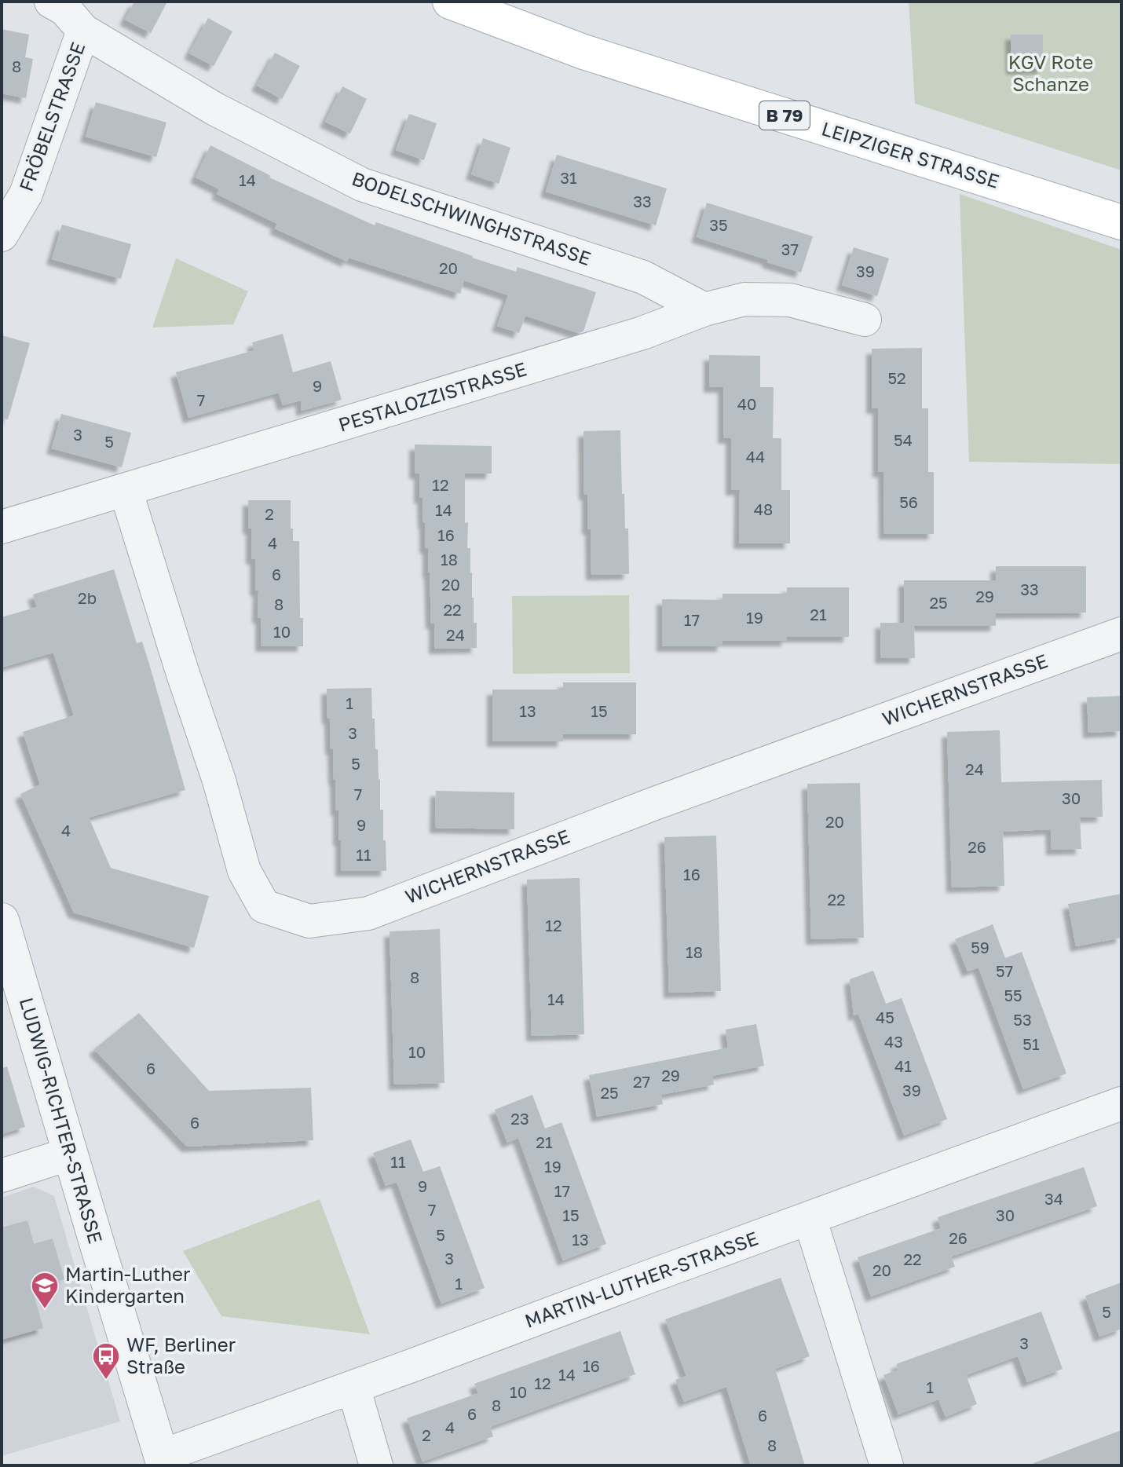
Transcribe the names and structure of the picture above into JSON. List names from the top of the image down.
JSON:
{
  "streets": {
    "main road": ["B 79", "LEIPZIGER STRASSE"],
    "street": [
      "FRÖBELSTRASSE",
      "BODELSCHWINGHSTRASSE",
      "PESTALOZZISTRASSE",
      "WICHERNSTRASSE",
      "LUDWIG-RICHTER-STRASSE",
      "MARTIN-LUTHER-STRASSE"
    ]
  },
  "crossings": [
    ["FRÖBELSTRASSE", "BODELSCHWINGHSTRASSE"],
    ["BODELSCHWINGHSTRASSE", "PESTALOZZISTRASSE"],
    ["PESTALOZZISTRASSE", "WICHERNSTRASSE"],
    ["LUDWIG-RICHTER-STRASSE", "MARTIN-LUTHER-STRASSE"]
  ],
  "parks": ["KGV Rote Schanze"],
  "places": {
    "school or university": ["Martin-Luther Kindergarten"],
    "bus stop": ["WF, Berliner Straße"]
  },
  "house_numbers": [
    "8",
    "31",
    "14",
    "33",
    "35",
    "37",
    "20",
    "39",
    "52",
    "9",
    "7",
    "40",
    "3",
    "54",
    "5",
    "44",
    "12",
    "56",
    "48",
    "14",
    "2",
    "16",
    "4",
    "18",
    "6",
    "20",
    "33",
    "29",
    "2b",
    "25",
    "8",
    "22",
    "21",
    "19",
    "17",
    "10",
    "24",
    "1",
    "13",
    "15",
    "3",
    "5",
    "24",
    "7",
    "30",
    "20",
    "9",
    "4",
    "26",
    "11",
    "16",
    "22",
    "12",
    "59",
    "18",
    "57",
    "8",
    "55",
    "14",
    "45",
    "53",
    "43",
    "51",
    "10",
    "41",
    "6",
    "29",
    "27",
    "39",
    "25",
    "23",
    "6",
    "21",
    "11",
    "19",
    "9",
    "17",
    "34",
    "7",
    "15",
    "30",
    "5",
    "26",
    "13",
    "3",
    "22",
    "20",
    "1",
    "5",
    "3",
    "16",
    "14",
    "12",
    "1",
    "10",
    "8",
    "6",
    "6",
    "4",
    "2",
    "8"
  ]
}
